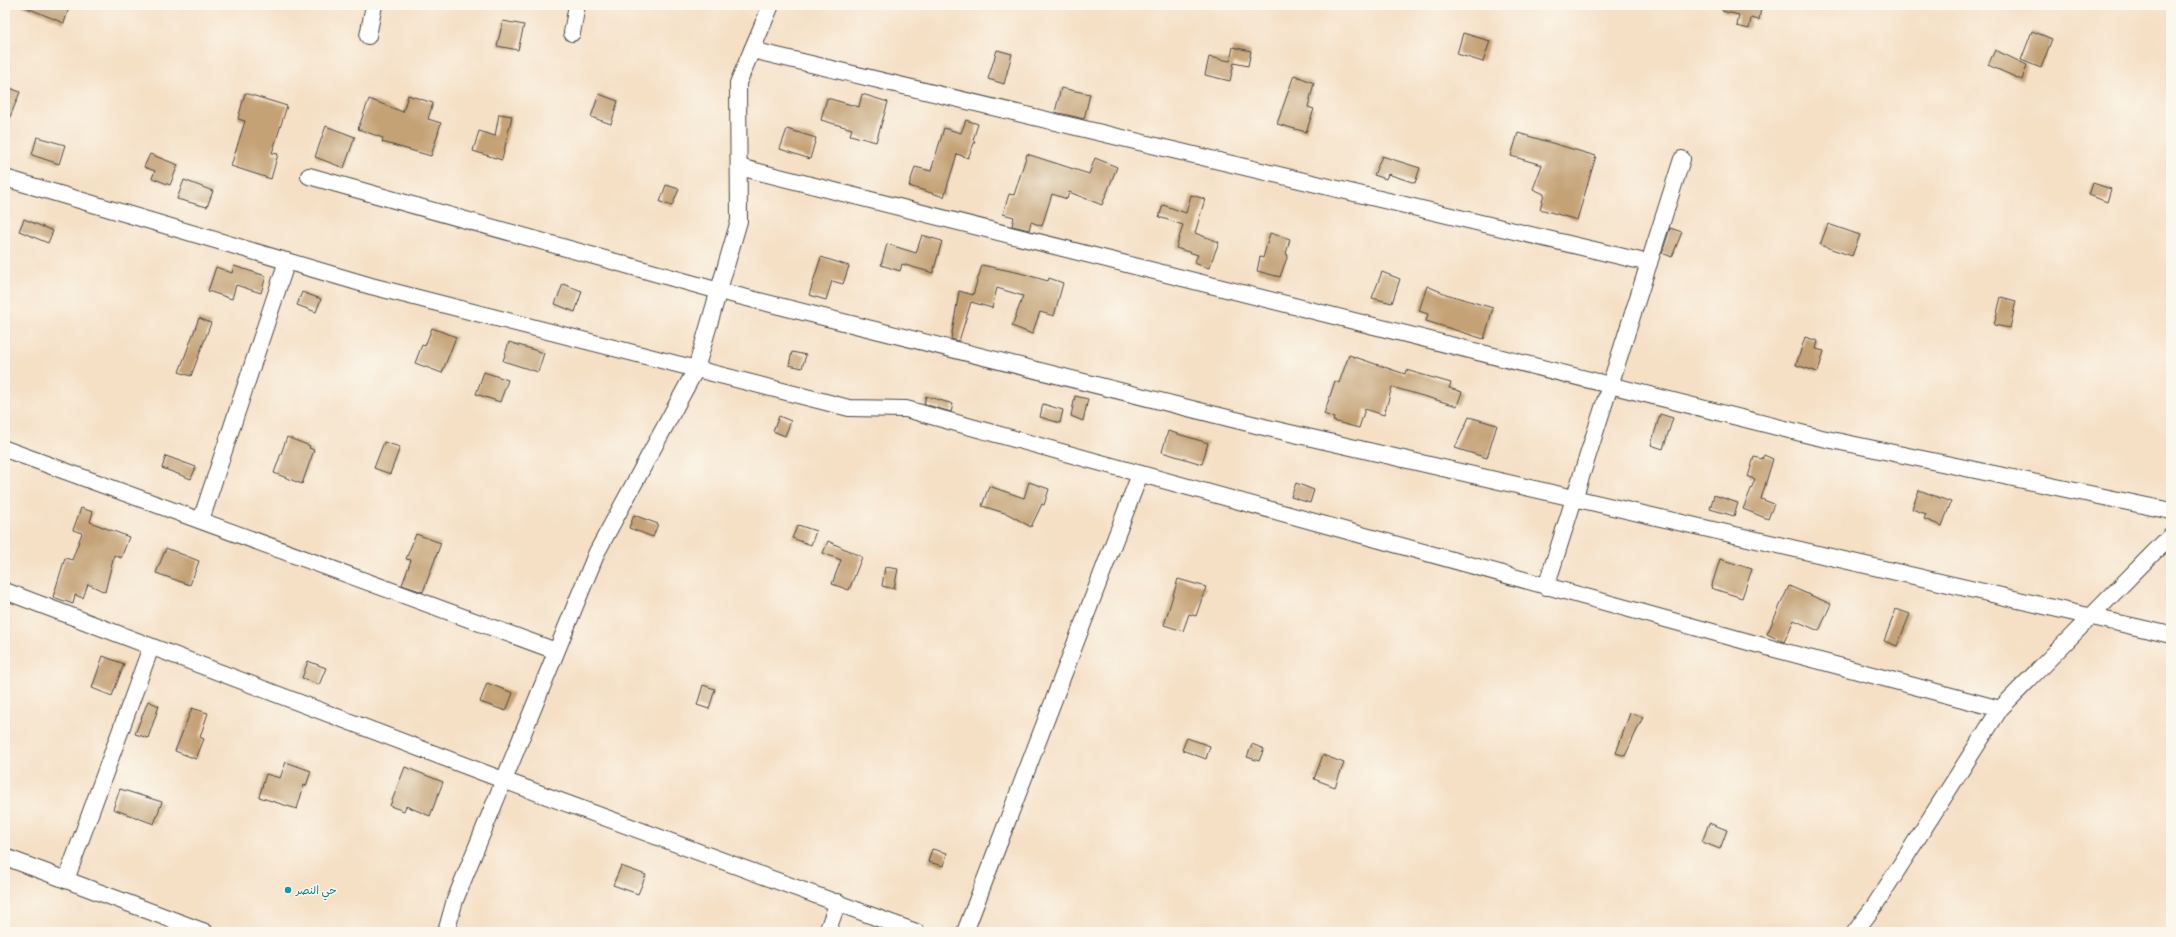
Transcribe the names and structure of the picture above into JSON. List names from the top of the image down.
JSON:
{
  "places": ["حي النصر"]
}
